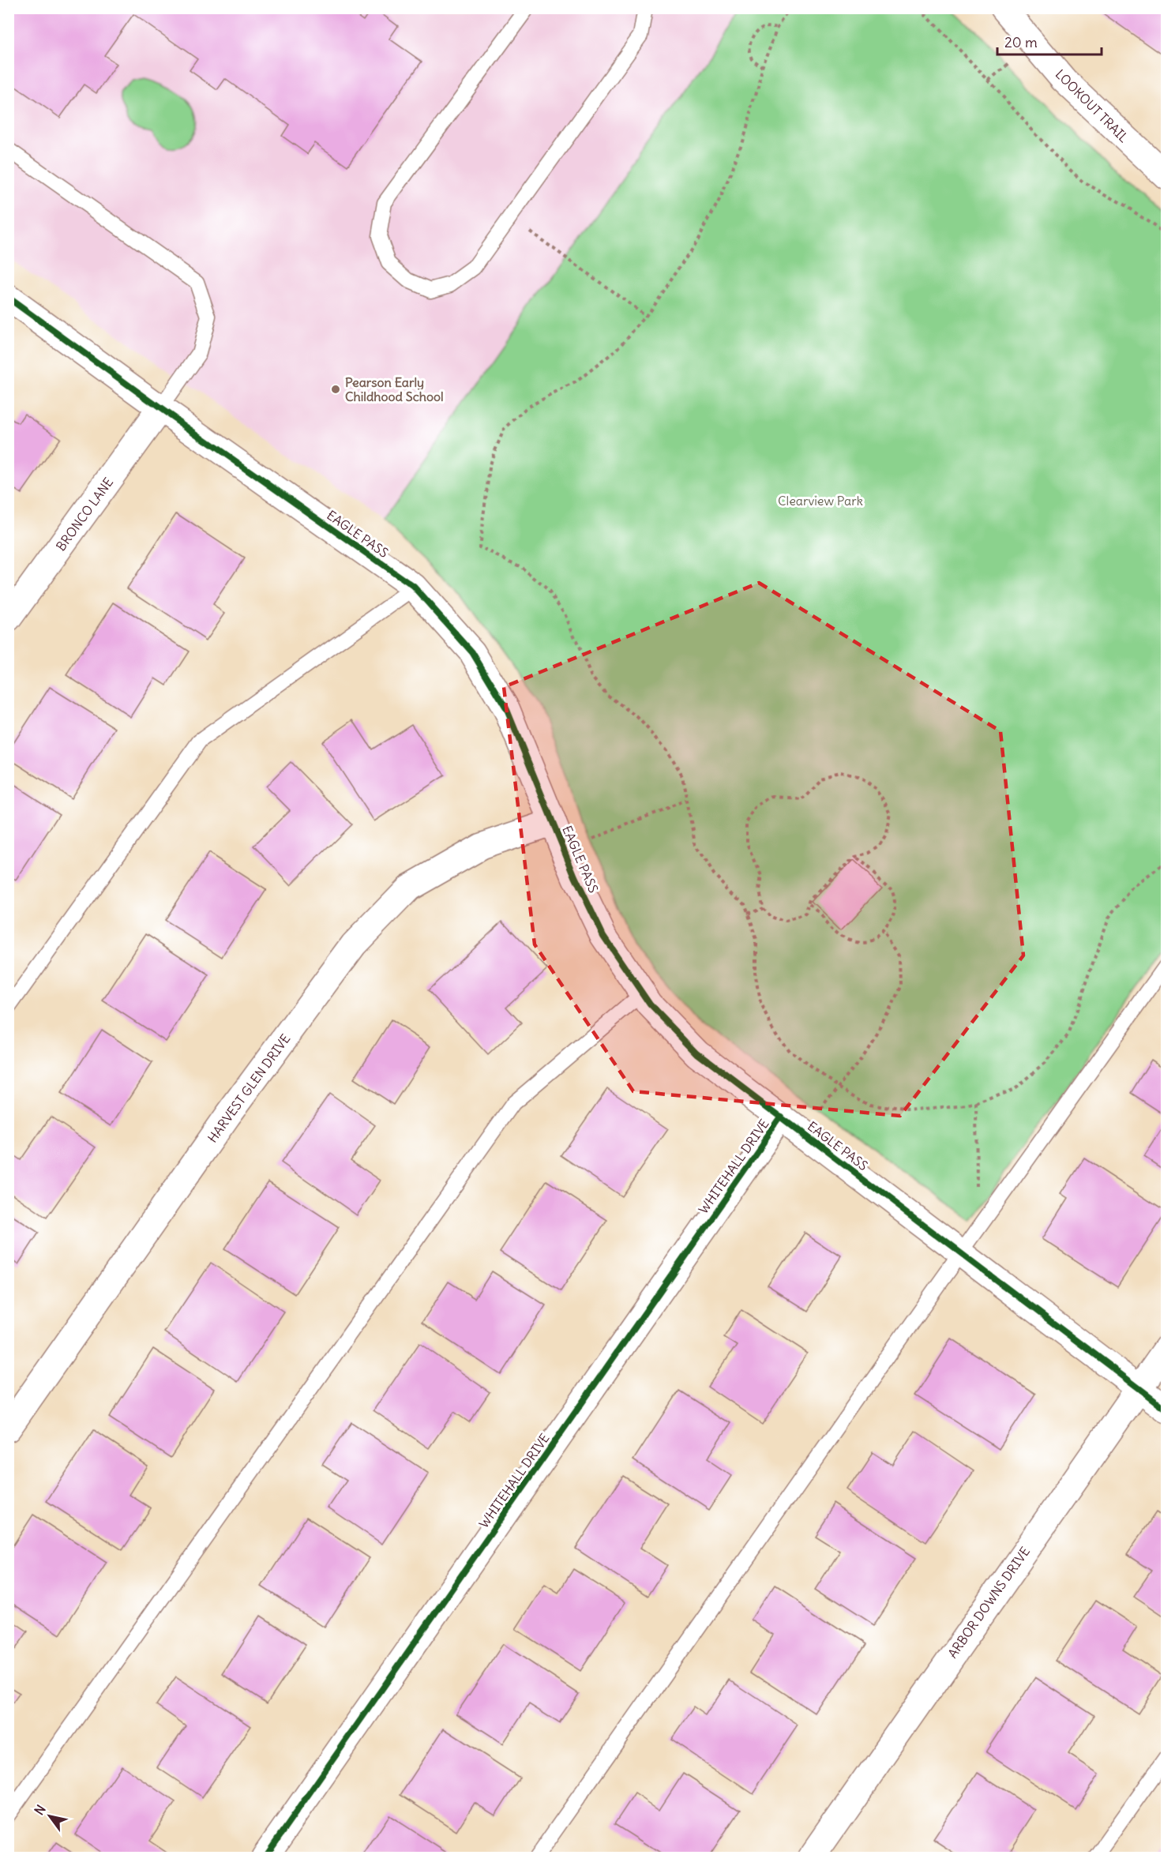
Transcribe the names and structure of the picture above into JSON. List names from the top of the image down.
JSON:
{
  "streets": {
    "street": [
      "LOOKOUT TRAIL",
      "BRONCO LANE",
      "EAGLE PASS",
      "HARVEST GLEN DRIVE",
      "WHITEHALL DRIVE",
      "ARBOR DOWNS DRIVE"
    ]
  },
  "crossings": [
    ["BRONCO LANE", "EAGLE PASS"],
    ["EAGLE PASS", "HARVEST GLEN DRIVE"],
    ["EAGLE PASS", "WHITEHALL DRIVE"],
    ["EAGLE PASS", "ARBOR DOWNS DRIVE"]
  ],
  "parks": ["Clearview Park"],
  "places": ["Pearson Early Childhood School"],
  "scale_bar": "20 m",
  "north": "top left"
}
